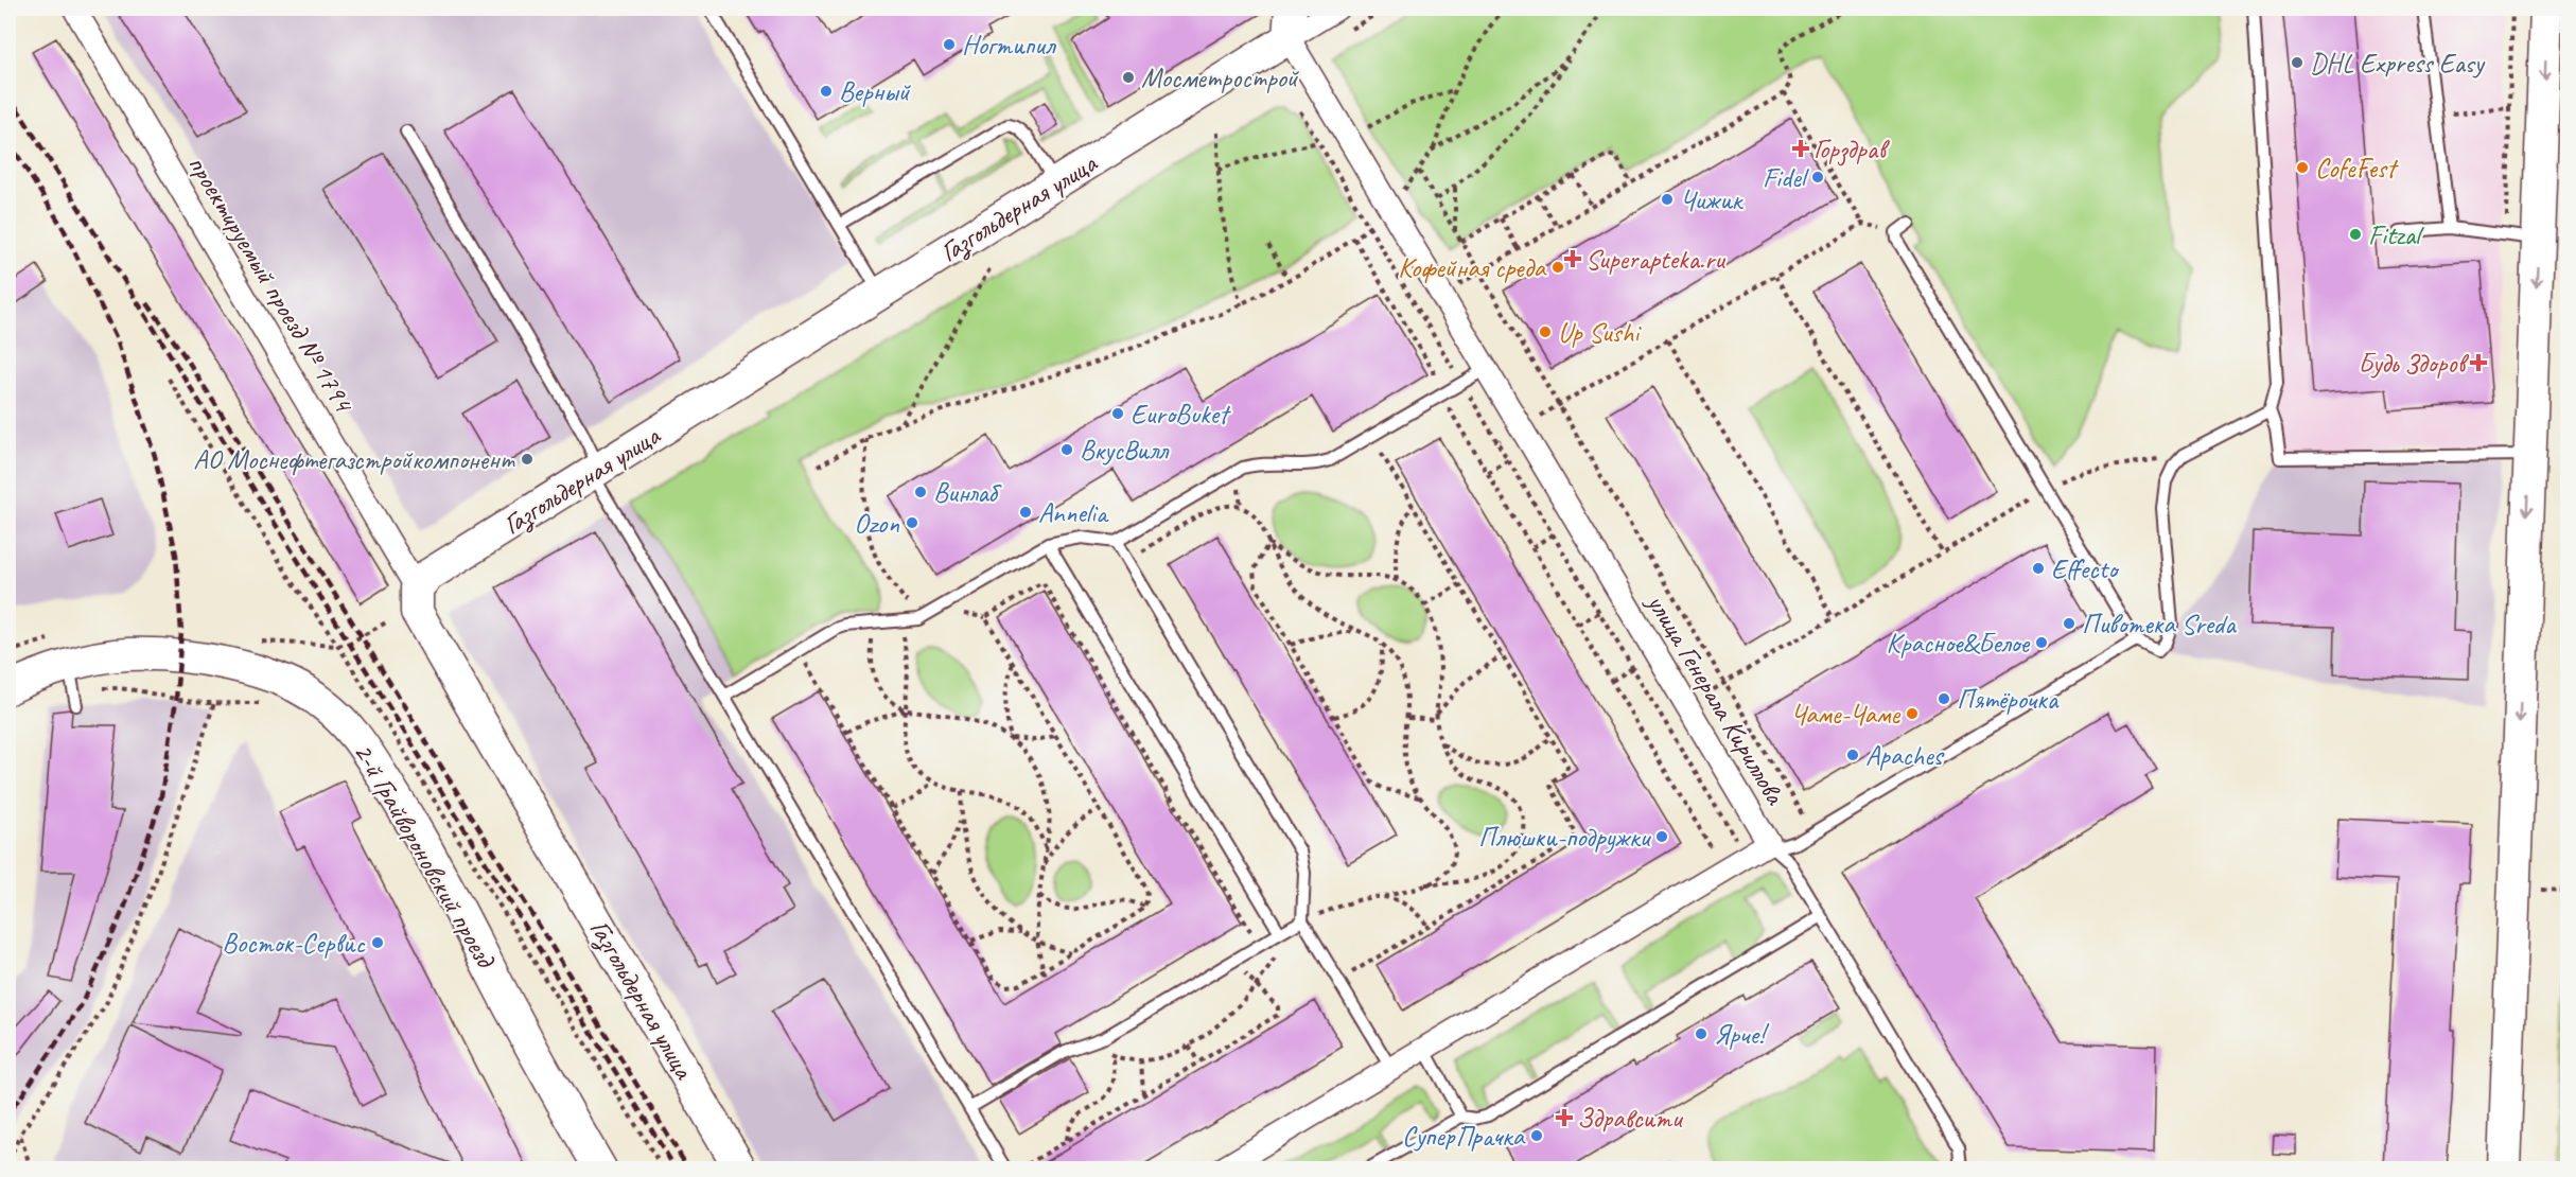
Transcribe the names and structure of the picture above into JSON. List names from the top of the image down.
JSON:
{
  "streets": {
    "street": [
      "Газгольдерная улица",
      "проектируемый проезд № 1794",
      "улица Генерала Кириллова",
      "2-й Грайвороновский проезд"
    ]
  },
  "crossings": [
    ["Газгольдерная улица", "проектируемый проезд № 1794"],
    ["Газгольдерная улица", "улица Генерала Кириллова"]
  ],
  "places": {
    "other": [
      "Ногтипил",
      "DHL Express Easy",
      "Мосметрострой",
      "Верный",
      "CofeFest",
      "Fidel",
      "Чижик",
      "Fitzal",
      "Кофейная среда",
      "Up Sushi",
      "EuroBuket",
      "ВкусВилл",
      "АО Моснефтегазстройкомпонент",
      "Винлаб",
      "Annelia",
      "Ozon",
      "Effecto",
      "Пивотека Sreda",
      "Красное&Белое",
      "Пятёрочка",
      "Чаме-Чаме",
      "Apaches",
      "Плюшки-подружки",
      "Восток-Сервис",
      "Ярче!",
      "СуперПрачка"
    ],
    "health": [
      "Горздрав",
      "Superapteka.ru",
      "Будь Здоров",
      "Здравсити"
    ]
  }
}
